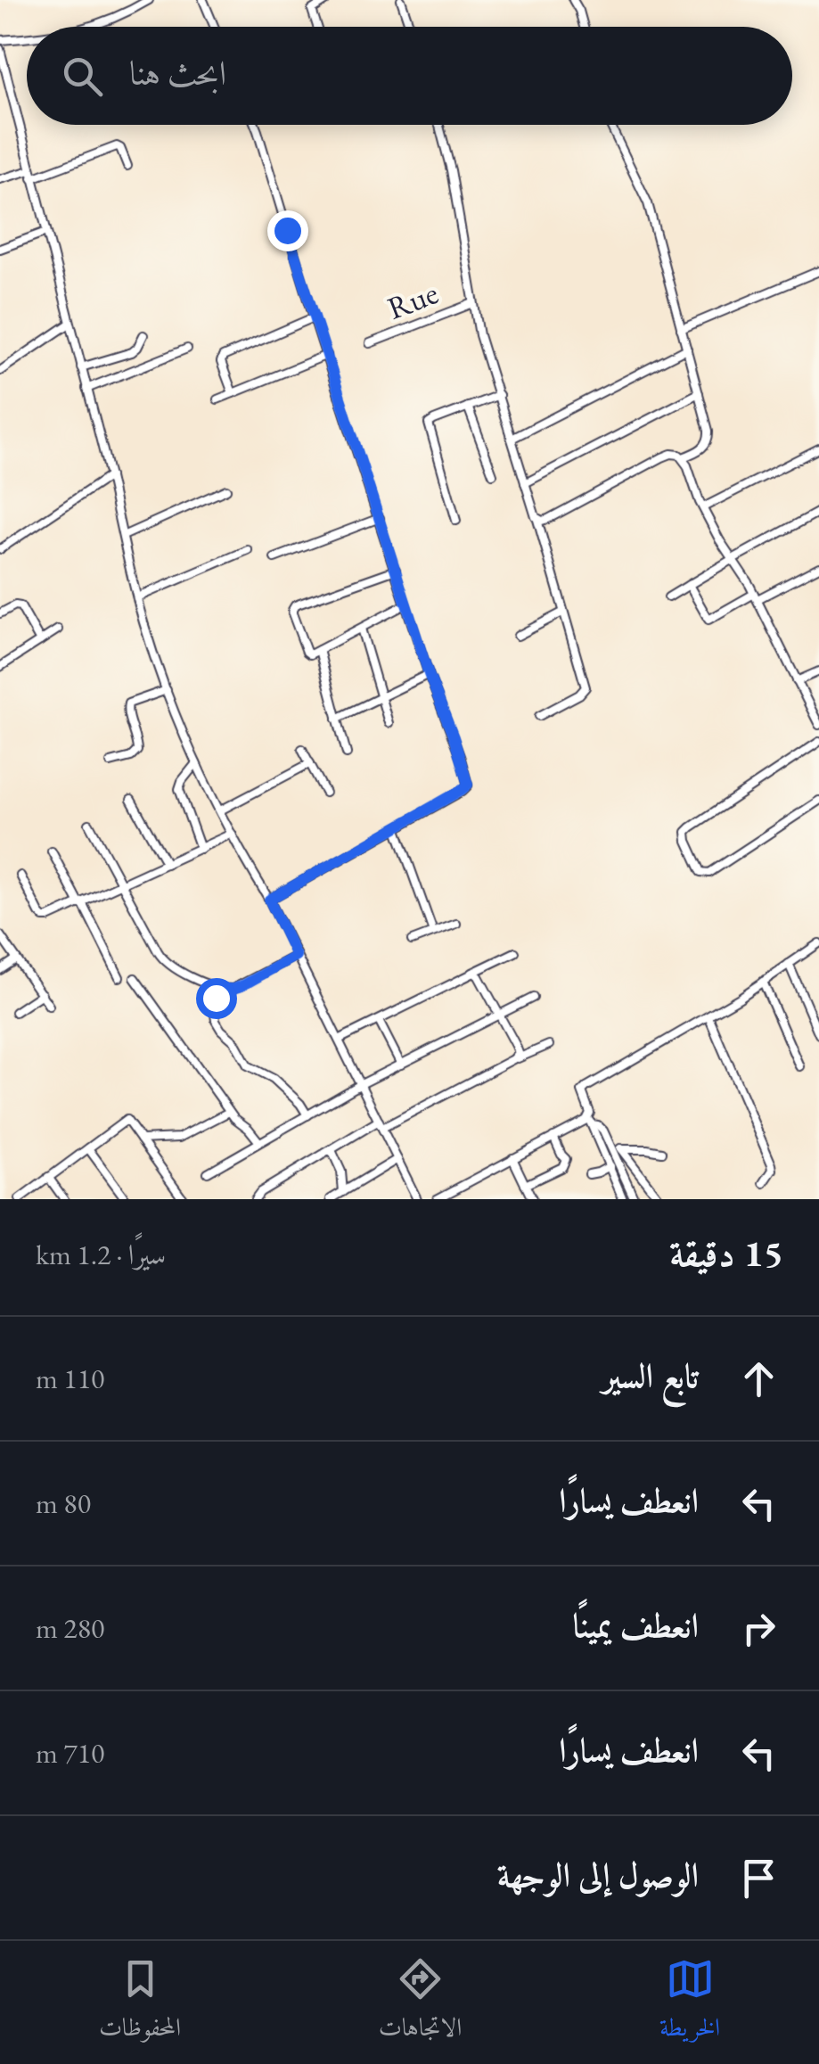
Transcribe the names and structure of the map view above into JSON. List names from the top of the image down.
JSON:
{
  "streets": {
    "street": ["Rue"]
  },
  "page": {
    "search": "ابحث هنا",
    "heading": ["15 دقيقة", "سيرًا · 1.2 km"],
    "list": [
      ["تابع السير", "110 m"],
      ["انعطف يسارًا", "80 m"],
      ["انعطف يمينًا", "280 m"],
      ["انعطف يسارًا", "710 m"],
      "الوصول إلى الوجهة"
    ],
    "nav": ["الخريطة", "الاتجاهات", "المحفوظات"]
  }
}
